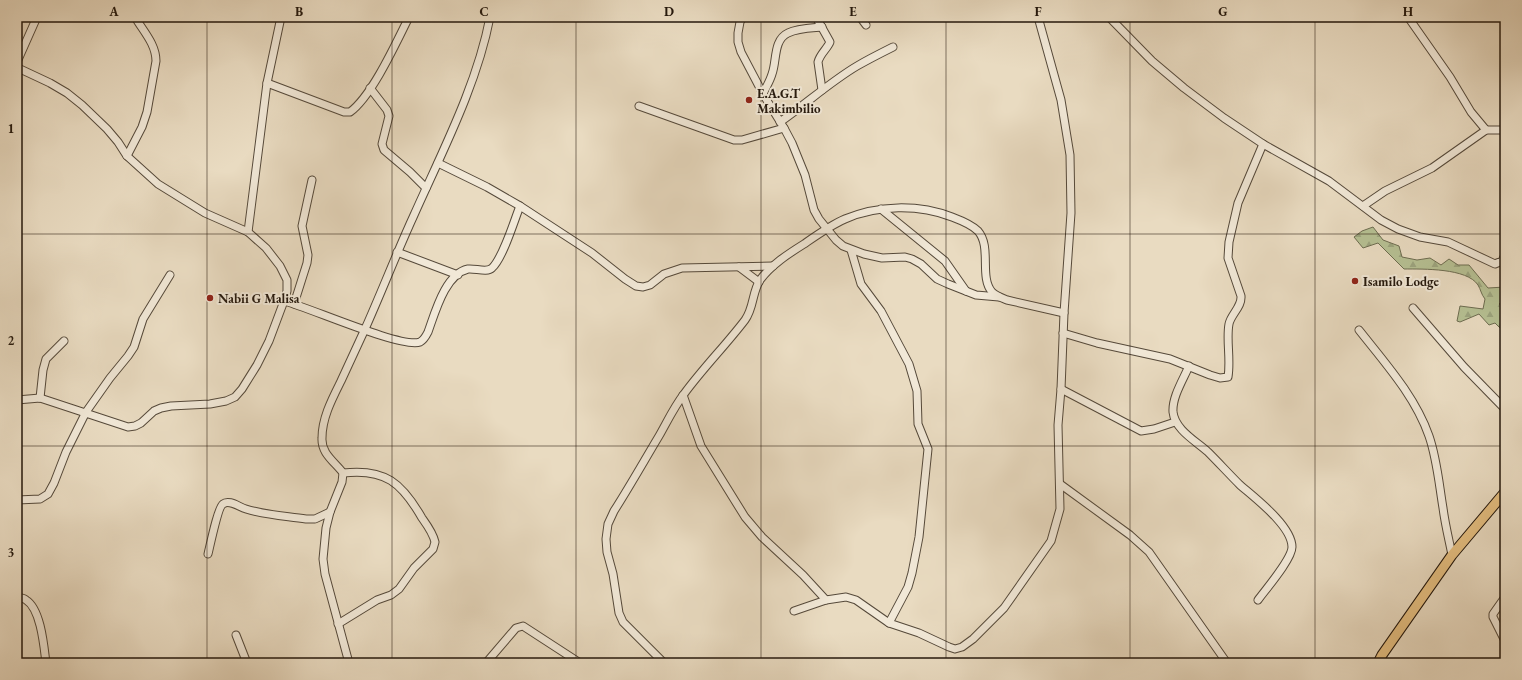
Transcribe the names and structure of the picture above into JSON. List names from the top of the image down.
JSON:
{
  "places": ["E.A.G.T Makimbilio", "Isamilo Lodge", "Nabii G Malisa"],
  "grid": {
    "columns": [
      "A",
      "B",
      "C",
      "D",
      "E",
      "F",
      "G",
      "H"
    ],
    "rows": ["1", "2", "3"]
  }
}
